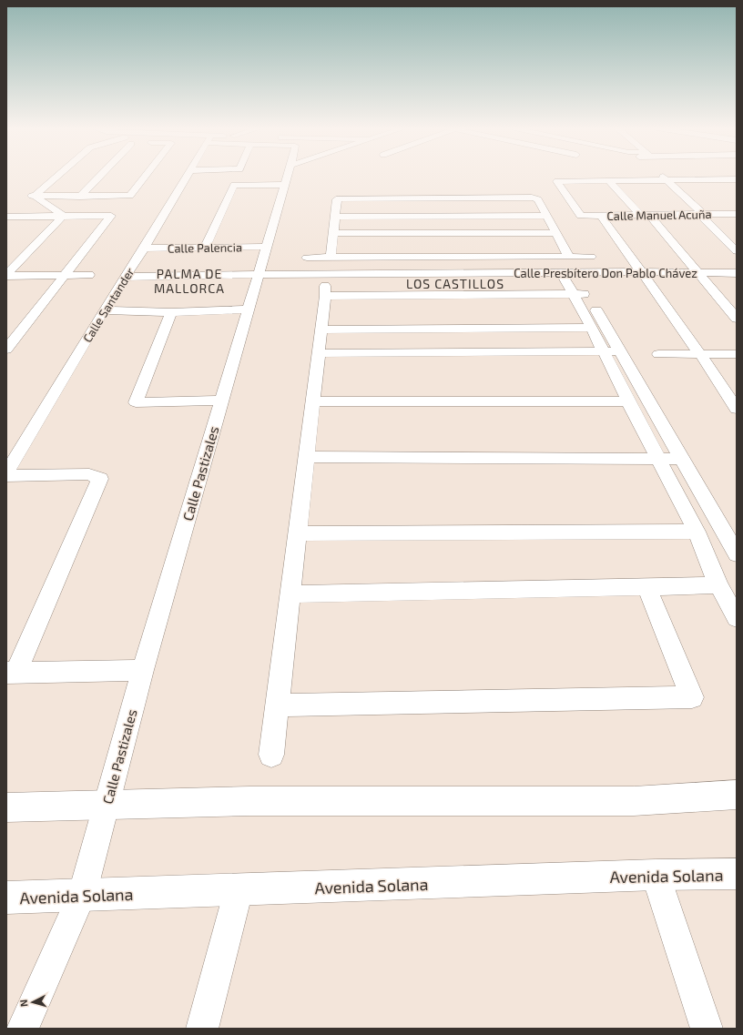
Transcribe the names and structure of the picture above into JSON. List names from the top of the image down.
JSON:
{
  "streets": {
    "street": [
      "Calle Manuel Acuña",
      "Calle Palencia",
      "Calle Presbítero Don Pablo Chávez",
      "Calle Santander",
      "Calle Pastizales",
      "Avenida Solana"
    ]
  },
  "crossings": [
    ["Calle Palencia", "Calle Santander"],
    ["Calle Palencia", "Calle Pastizales"],
    ["Calle Presbítero Don Pablo Chávez", "Calle Santander"],
    ["Calle Presbítero Don Pablo Chávez", "Calle Pastizales"],
    ["Calle Pastizales", "Avenida Solana"]
  ],
  "districts": ["PALMA DE MALLORCA", "LOS CASTILLOS"],
  "north": "left"
}
